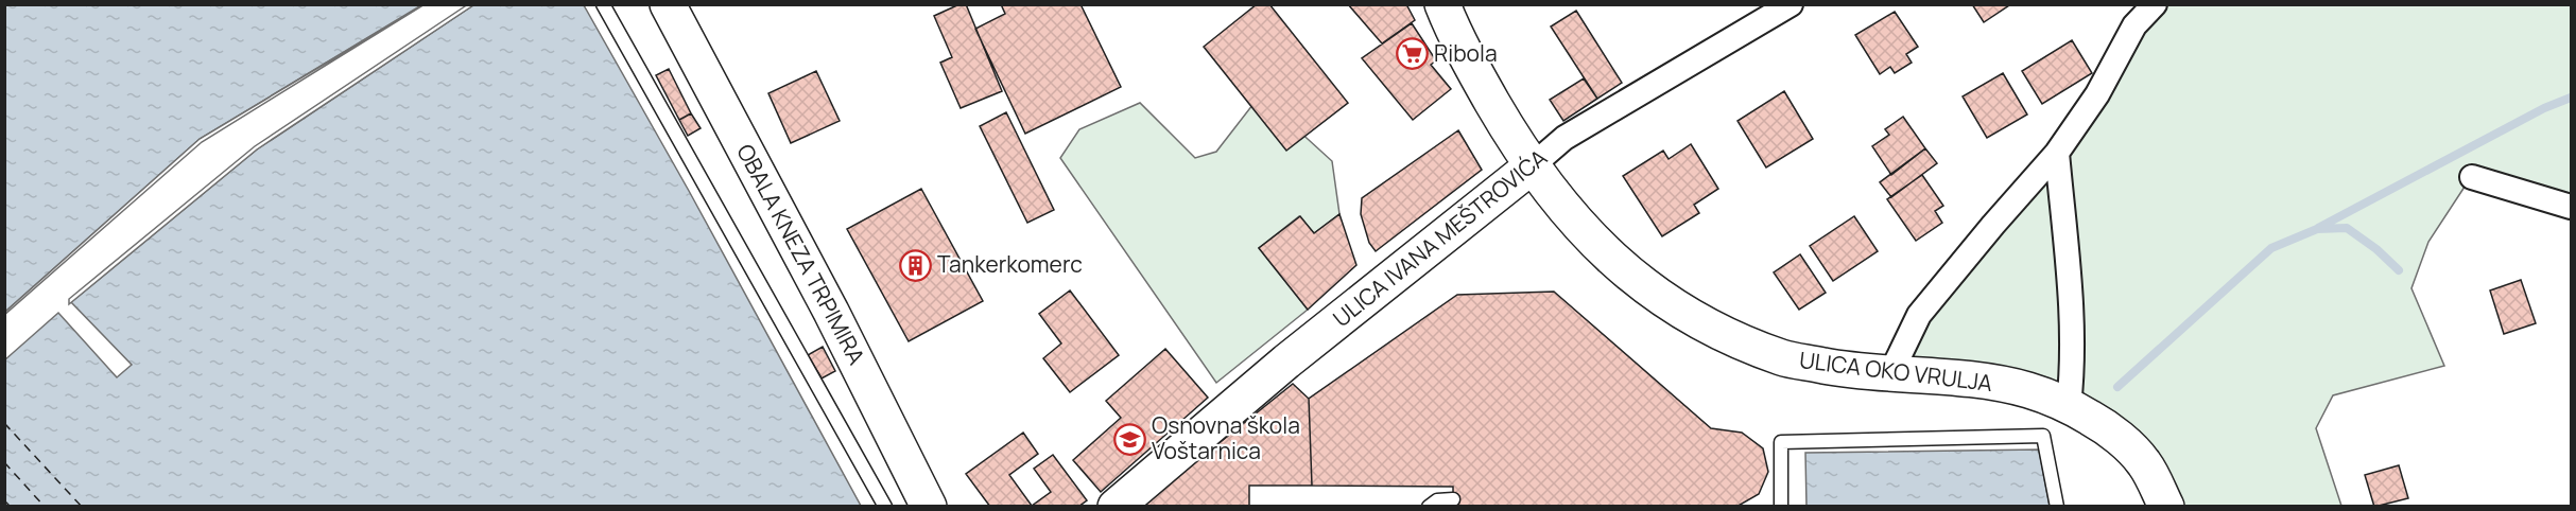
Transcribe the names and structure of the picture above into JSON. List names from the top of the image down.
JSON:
{
  "streets": {
    "street": ["ULICA IVANA MEŠTROVIĆA", "OBALA KNEZA TRPIMIRA", "ULICA OKO VRULJA"]
  },
  "crossings": [
    ["ULICA IVANA MEŠTROVIĆA", "ULICA OKO VRULJA"]
  ],
  "places": {
    "supermarket": ["Ribola"],
    "building": ["Tankerkomerc"],
    "school or university": ["Osnovna škola Voštarnica"]
  }
}
